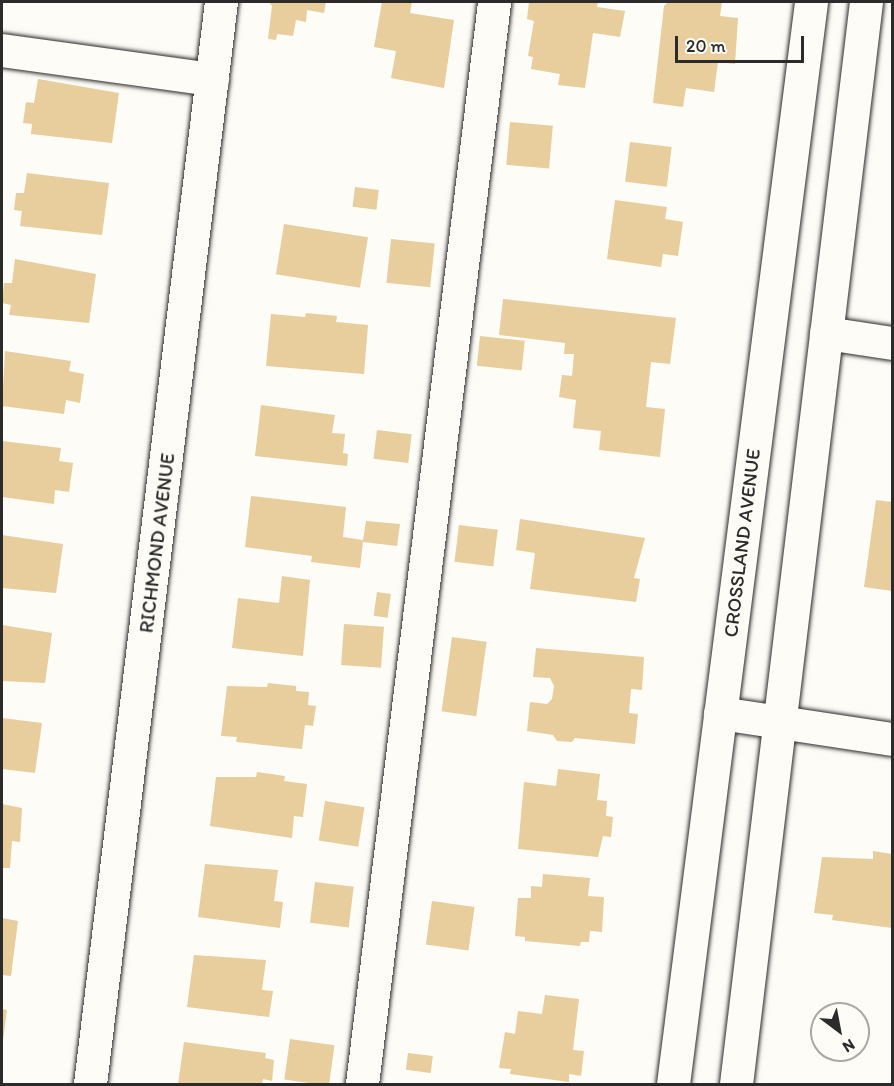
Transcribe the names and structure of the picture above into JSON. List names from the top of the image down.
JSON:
{
  "streets": {
    "street": ["RICHMOND AVENUE", "CROSSLAND AVENUE"]
  },
  "scale_bar": "20 m",
  "north": "bottom right"
}
